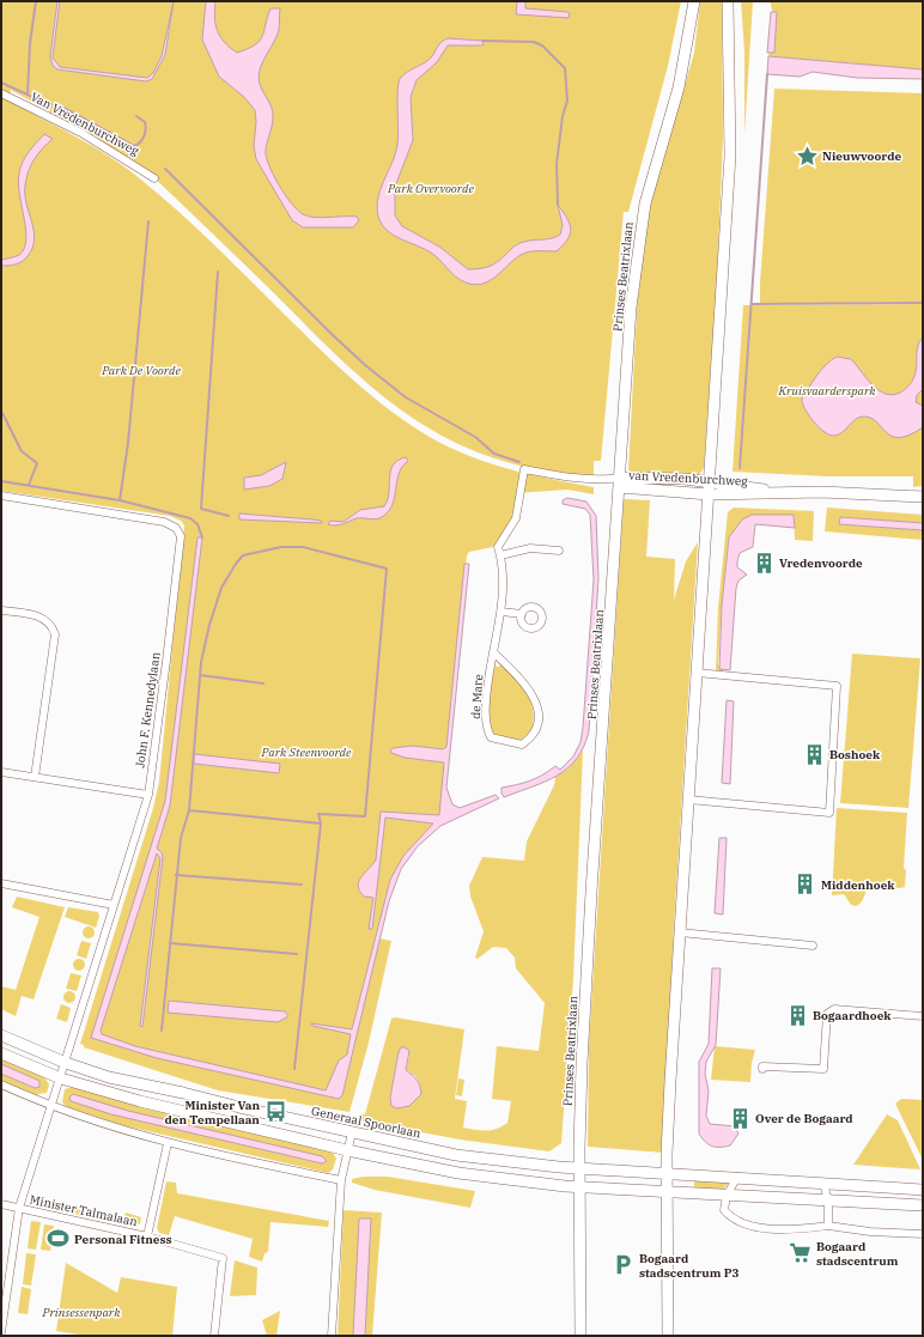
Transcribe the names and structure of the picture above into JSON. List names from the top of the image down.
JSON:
{
  "streets": {
    "main road": ["Prinses Beatrixlaan", "van Vredenburchweg", "Generaal Spoorlaan"],
    "street": [
      "Van Vredenburchweg",
      "de Mare",
      "John F. Kennedylaan",
      "Minister Talmalaan"
    ]
  },
  "crossings": [
    ["Prinses Beatrixlaan", "van Vredenburchweg"],
    ["Prinses Beatrixlaan", "Generaal Spoorlaan"],
    ["van Vredenburchweg", "de Mare"],
    ["John F. Kennedylaan", "Generaal Spoorlaan"],
    ["John F. Kennedylaan", "Minister Talmalaan"]
  ],
  "parks": [
    "Park Overvoorde",
    "Park De Voorde",
    "Kruisvaarderspark",
    "Park Steenvoorde",
    "Prinsessenpark"
  ],
  "places": {
    "place": ["Nieuwvoorde"],
    "building": [
      "Vredenvoorde",
      "Boshoek",
      "Middenhoek",
      "Bogaardhoek",
      "Over de Bogaard"
    ],
    "bus stop": ["Minister Van den Tempellaan"],
    "sports": ["Personal Fitness"],
    "supermarket": ["Bogaard stadscentrum"],
    "parking": ["Bogaard stadscentrum P3"]
  }
}
